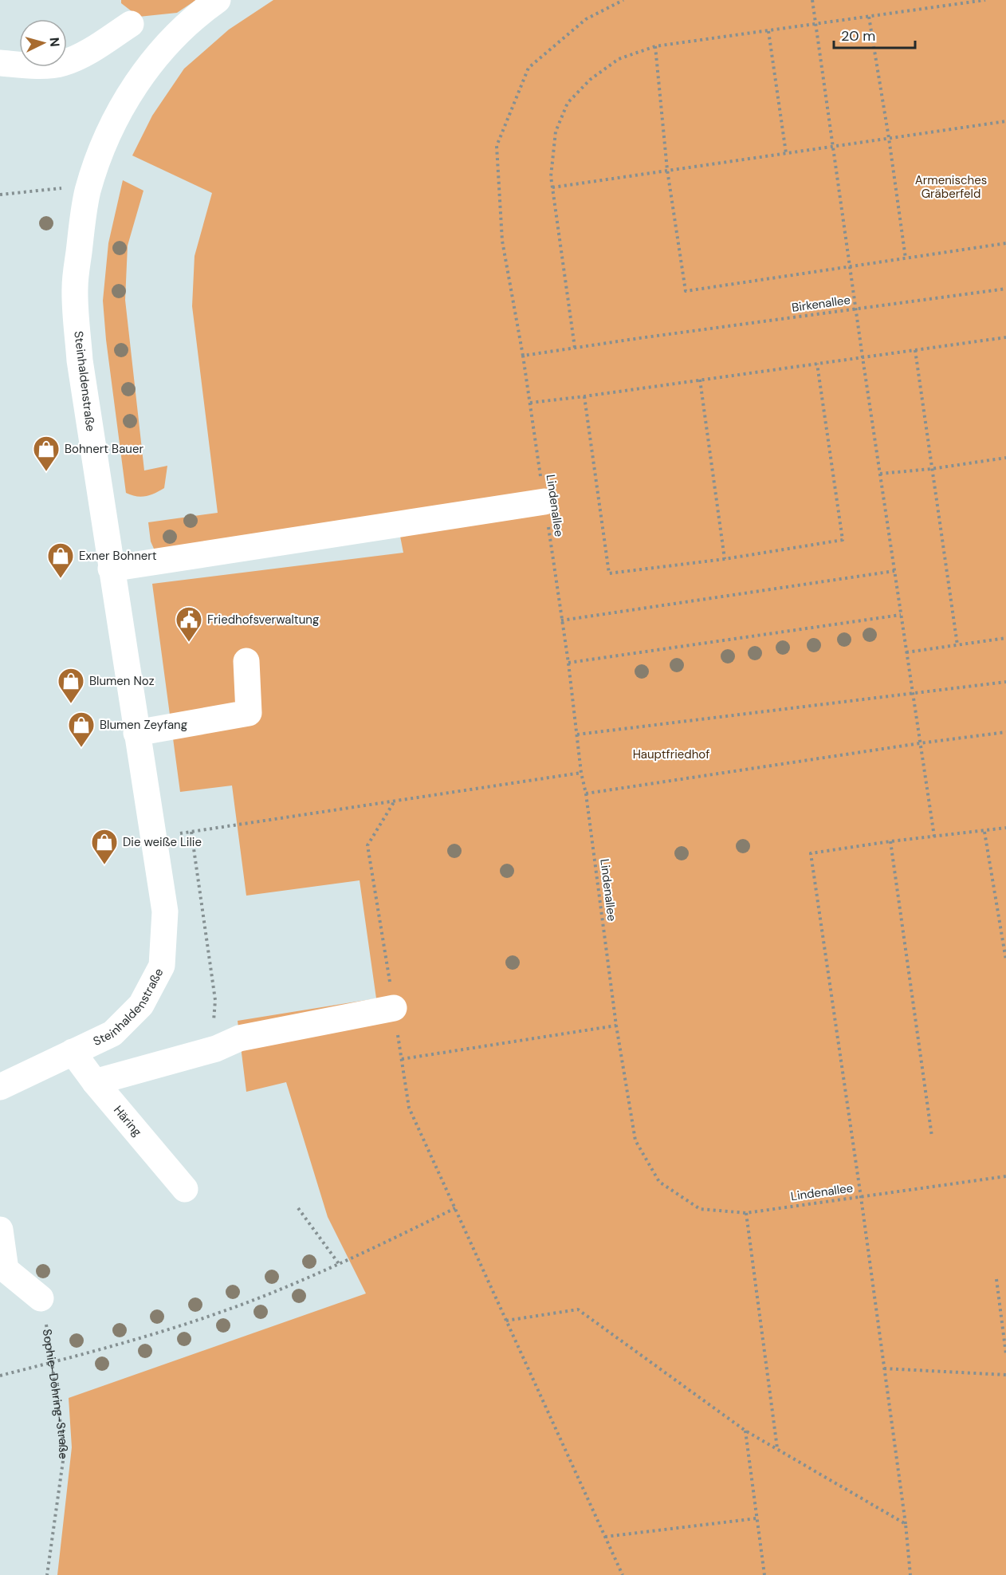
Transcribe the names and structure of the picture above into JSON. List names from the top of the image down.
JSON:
{
  "streets": {
    "street": ["Steinhaldenstraße", "Häring"],
    "path": ["Birkenallee", "Lindenallee", "Sophie-Döhring-Straße"]
  },
  "crossings": [
    ["Steinhaldenstraße", "Häring"]
  ],
  "parks": ["Armenisches Gräberfeld", "Hauptfriedhof"],
  "places": {
    "shop": [
      "Bohnert Bauer",
      "Exner Bohnert",
      "Blumen Noz",
      "Blumen Zeyfang",
      "Die weiße Lilie"
    ],
    "public building": ["Friedhofsverwaltung"]
  },
  "scale_bar": "20 m",
  "north": "right"
}
